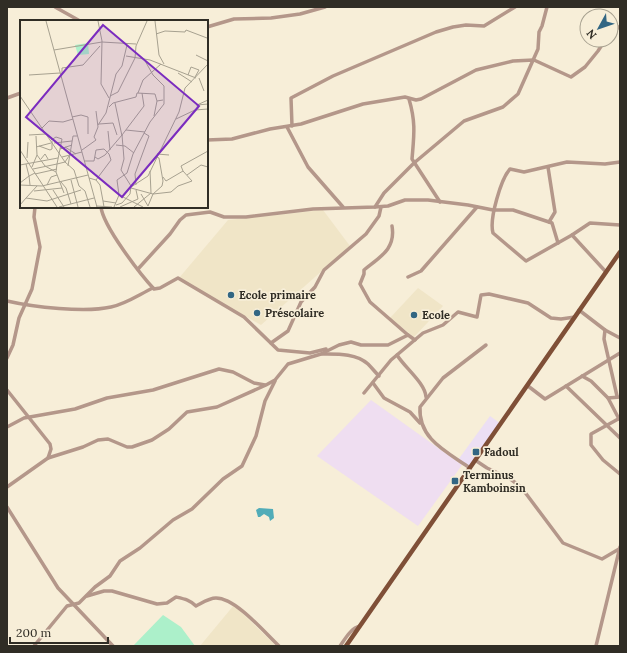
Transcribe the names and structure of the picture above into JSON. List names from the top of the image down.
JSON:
{
  "places": {
    "other": ["Ecole primaire", "Préscolaire", "Ecole"],
    "transit": ["Fadoul", "Terminus Kamboinsin"]
  },
  "scale_bar": "200 m",
  "north": "bottom left"
}
